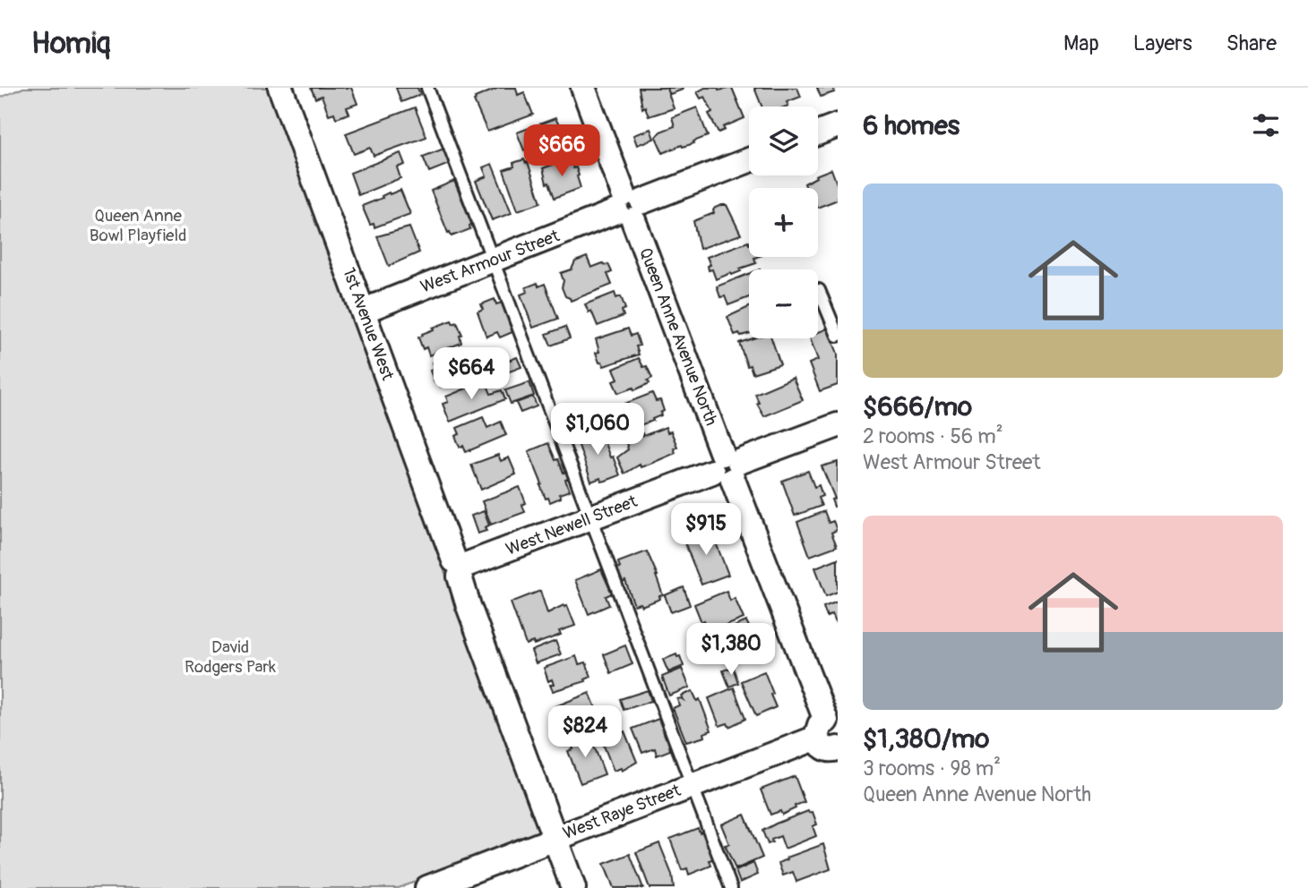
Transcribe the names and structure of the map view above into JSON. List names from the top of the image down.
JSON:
{
  "streets": {
    "street": [
      "West Armour Street",
      "1st Avenue West",
      "Queen Anne Avenue North",
      "West Newell Street",
      "West Raye Street"
    ]
  },
  "crossings": [
    ["West Armour Street", "1st Avenue West"],
    ["West Armour Street", "Queen Anne Avenue North"],
    ["1st Avenue West", "West Newell Street"],
    ["1st Avenue West", "West Raye Street"],
    ["Queen Anne Avenue North", "West Newell Street"],
    ["Queen Anne Avenue North", "West Raye Street"]
  ],
  "parks": ["Queen Anne Bowl Playfield", "David Rodgers Park"],
  "page": {
    "header": "Homiq",
    "nav": ["Map", "Layers", "Share"],
    "heading": "6 homes",
    "map_buttons": ["+", "−"],
    "price": [
      "$666",
      "$664",
      "$1,060",
      "$915",
      "$1,380",
      "$824"
    ],
    "list": [
      {
        "name": "$666/mo",
        "note": "2 rooms · 56 m² · West Armour Street"
      },
      {
        "name": "$1,380/mo",
        "note": "3 rooms · 98 m² · Queen Anne Avenue North"
      }
    ]
  }
}
